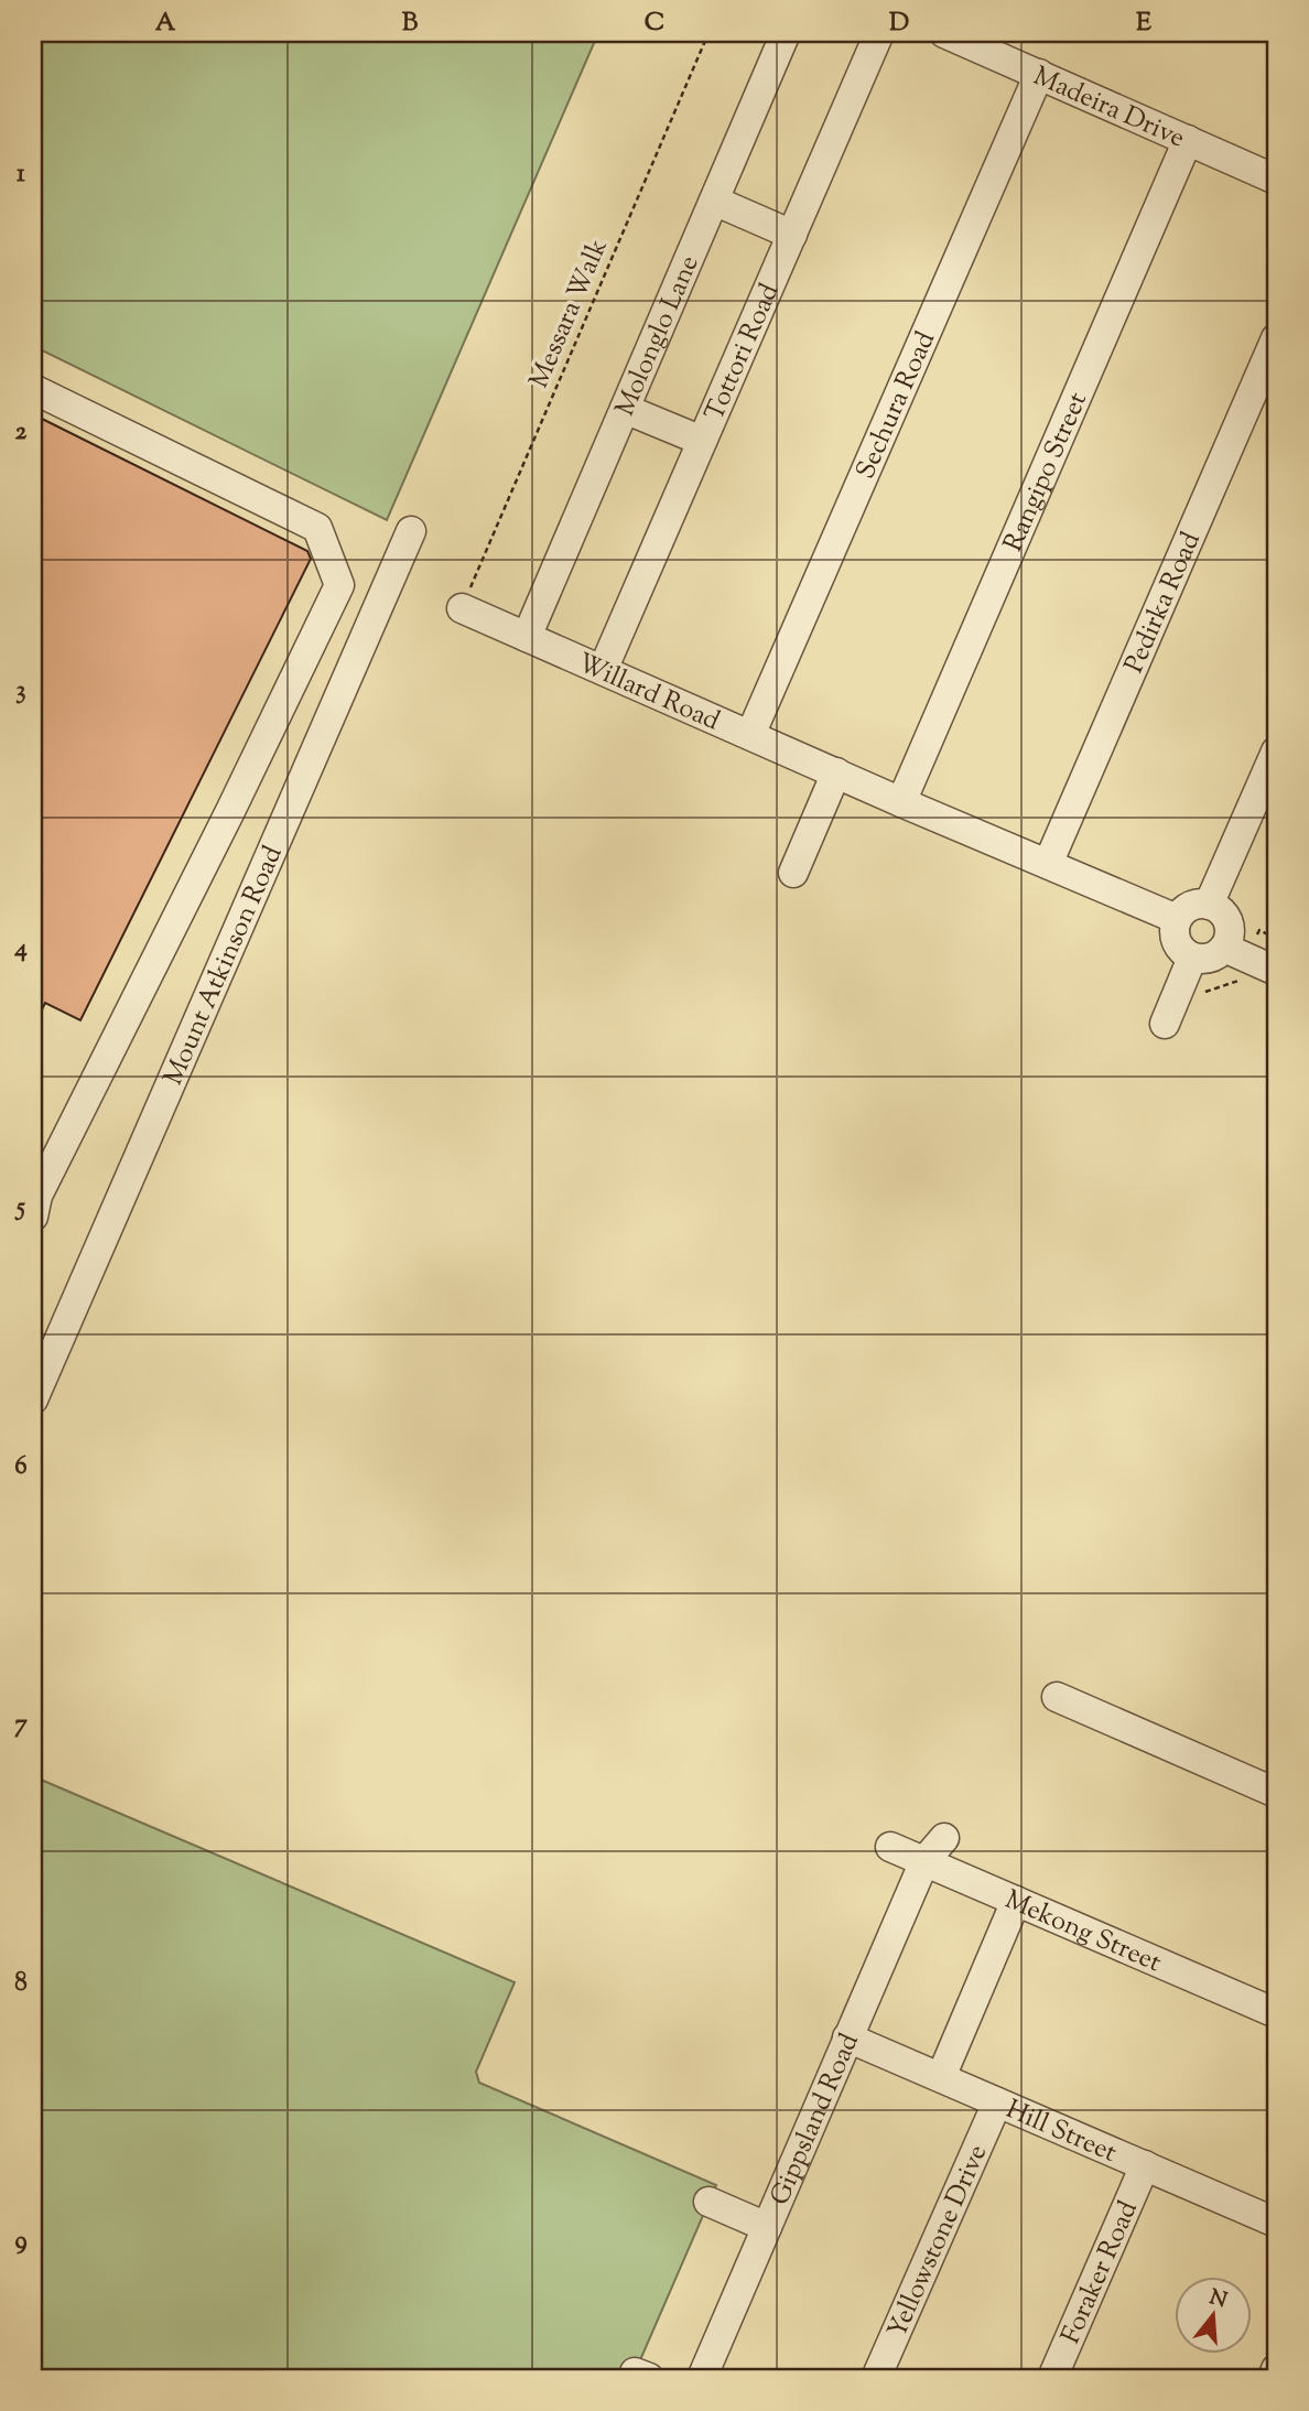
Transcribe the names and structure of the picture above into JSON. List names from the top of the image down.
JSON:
{
  "streets": {
    "street": [
      "Madeira Drive",
      "Molonglo Lane",
      "Tottori Road",
      "Sechura Road",
      "Rangipo Street",
      "Pedirka Road",
      "Willard Road",
      "Mount Atkinson Road",
      "Mekong Street",
      "Gippsland Road",
      "Hill Street",
      "Yellowstone Drive",
      "Foraker Road"
    ],
    "path": ["Messara Walk"]
  },
  "crossings": [
    ["Madeira Drive", "Sechura Road"],
    ["Madeira Drive", "Rangipo Street"],
    ["Messara Walk", "Willard Road"],
    ["Molonglo Lane", "Willard Road"],
    ["Tottori Road", "Willard Road"],
    ["Sechura Road", "Willard Road"],
    ["Rangipo Street", "Willard Road"],
    ["Pedirka Road", "Willard Road"],
    ["Mekong Street", "Gippsland Road"],
    ["Gippsland Road", "Hill Street"],
    ["Hill Street", "Yellowstone Drive"],
    ["Hill Street", "Foraker Road"]
  ],
  "north": "top",
  "grid": {
    "columns": [
      "A",
      "B",
      "C",
      "D",
      "E"
    ],
    "rows": [
      "1",
      "2",
      "3",
      "4",
      "5",
      "6",
      "7",
      "8",
      "9"
    ]
  }
}
